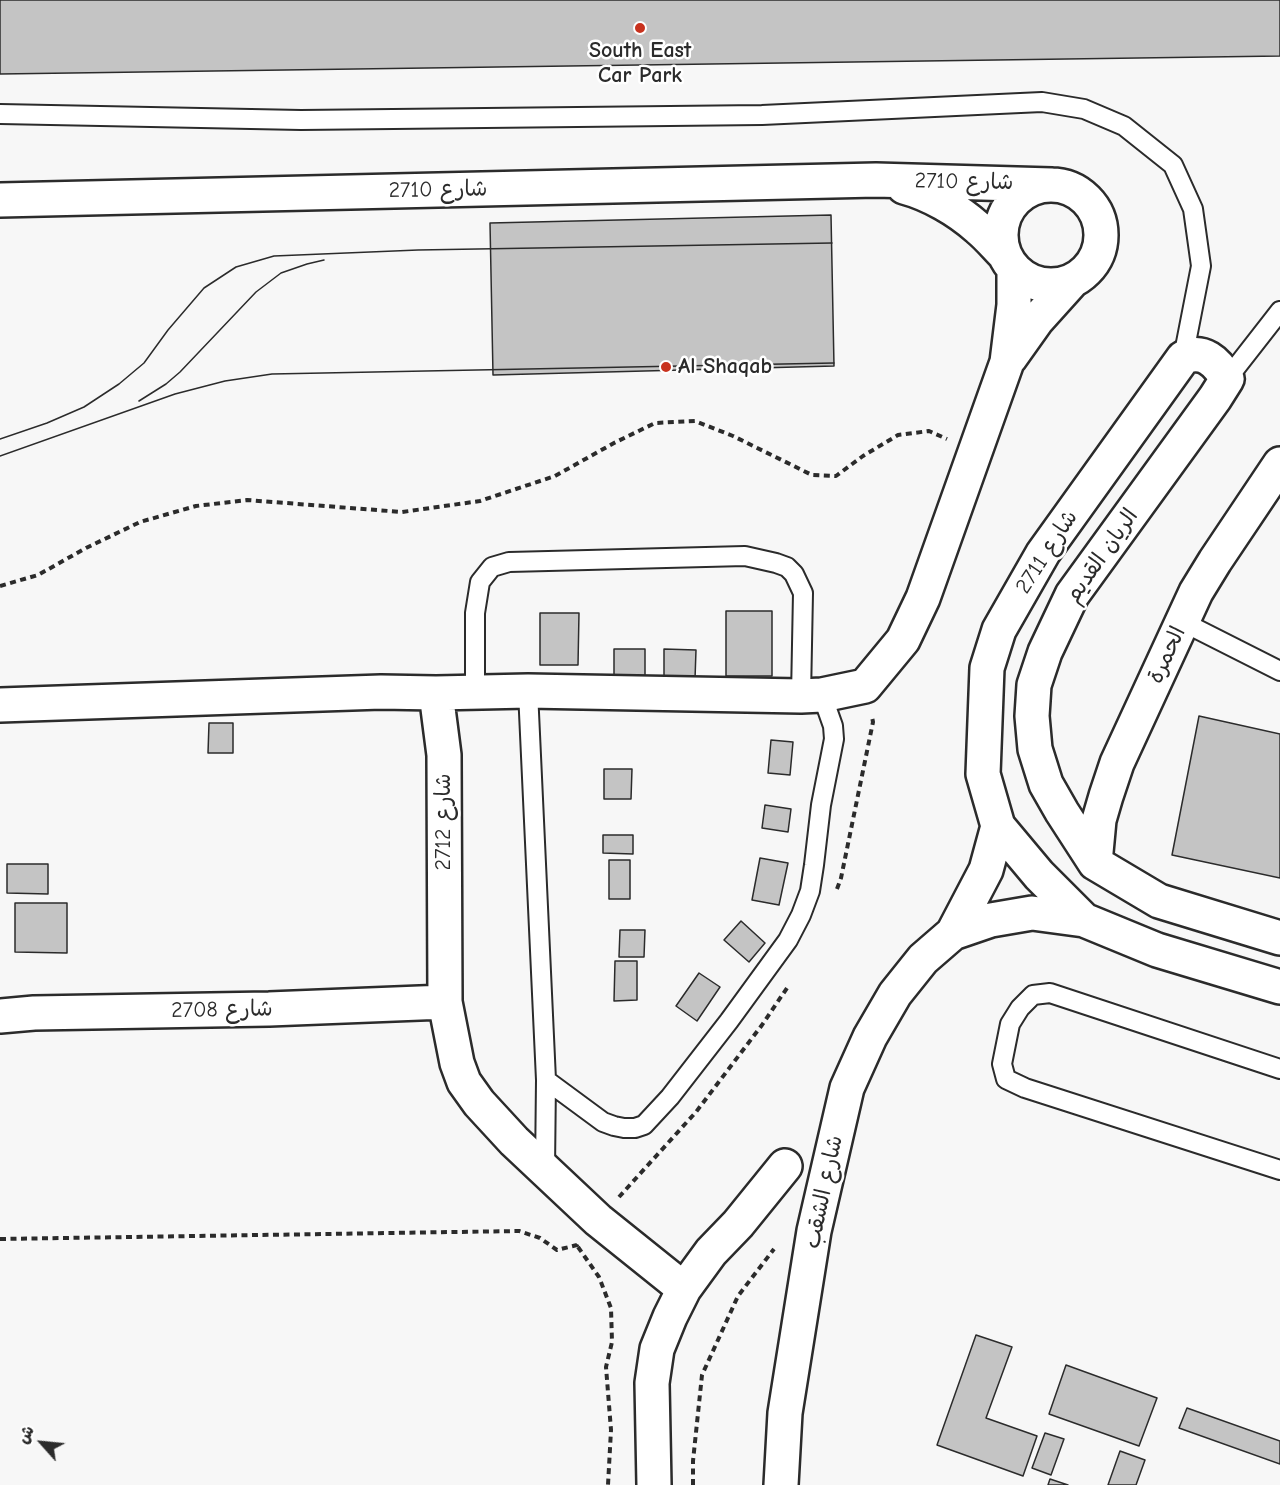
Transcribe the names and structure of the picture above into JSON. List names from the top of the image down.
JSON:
{
  "streets": {
    "street": [
      "شارع 2710",
      "شارع 2711",
      "الريان القديم",
      "الحمرة",
      "شارع 2712",
      "شارع 2708",
      "شارع الشقب"
    ]
  },
  "crossings": [
    ["شارع 2711", "شارع الشقب"],
    ["الريان القديم", "الحمرة"],
    ["شارع 2712", "شارع 2708"]
  ],
  "places": ["South East Car Park", "Al Shaqab"],
  "north": "top left"
}
